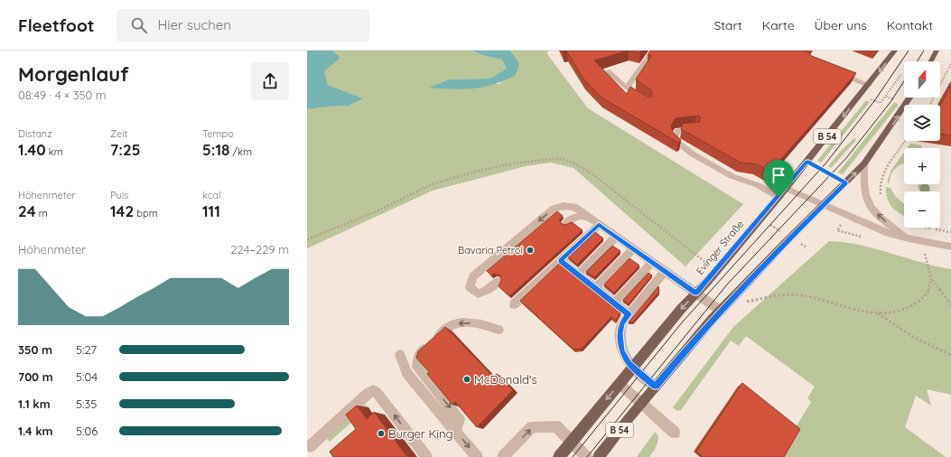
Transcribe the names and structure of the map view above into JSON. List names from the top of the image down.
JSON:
{
  "streets": {
    "main road": ["B 54", "Evinger Straße"]
  },
  "places": ["Bavaria Petrol", "McDonald's", "Burger King"],
  "north": "top",
  "page": {
    "header": "Fleetfoot",
    "search": "Hier suchen",
    "nav": [
      "Start",
      "Karte",
      "Über uns",
      "Kontakt"
    ],
    "heading": ["Morgenlauf", "08:49 · 4 × 350 m"],
    "map_buttons": ["+", "−"],
    "stats": [
      ["Distanz", "1.40 km"],
      ["Zeit", "7:25"],
      ["Tempo", "5:18 /km"],
      ["Höhenmeter", "24 m"],
      ["Puls", "142 bpm"],
      ["kcal", "111"]
    ],
    "chart": ["Höhenmeter", "224–229 m"],
    "list": [
      {
        "name": "350 m",
        "note": "5:27"
      },
      {
        "name": "700 m",
        "note": "5:04"
      },
      {
        "name": "1.1 km",
        "note": "5:35"
      },
      {
        "name": "1.4 km",
        "note": "5:06"
      }
    ]
  }
}
